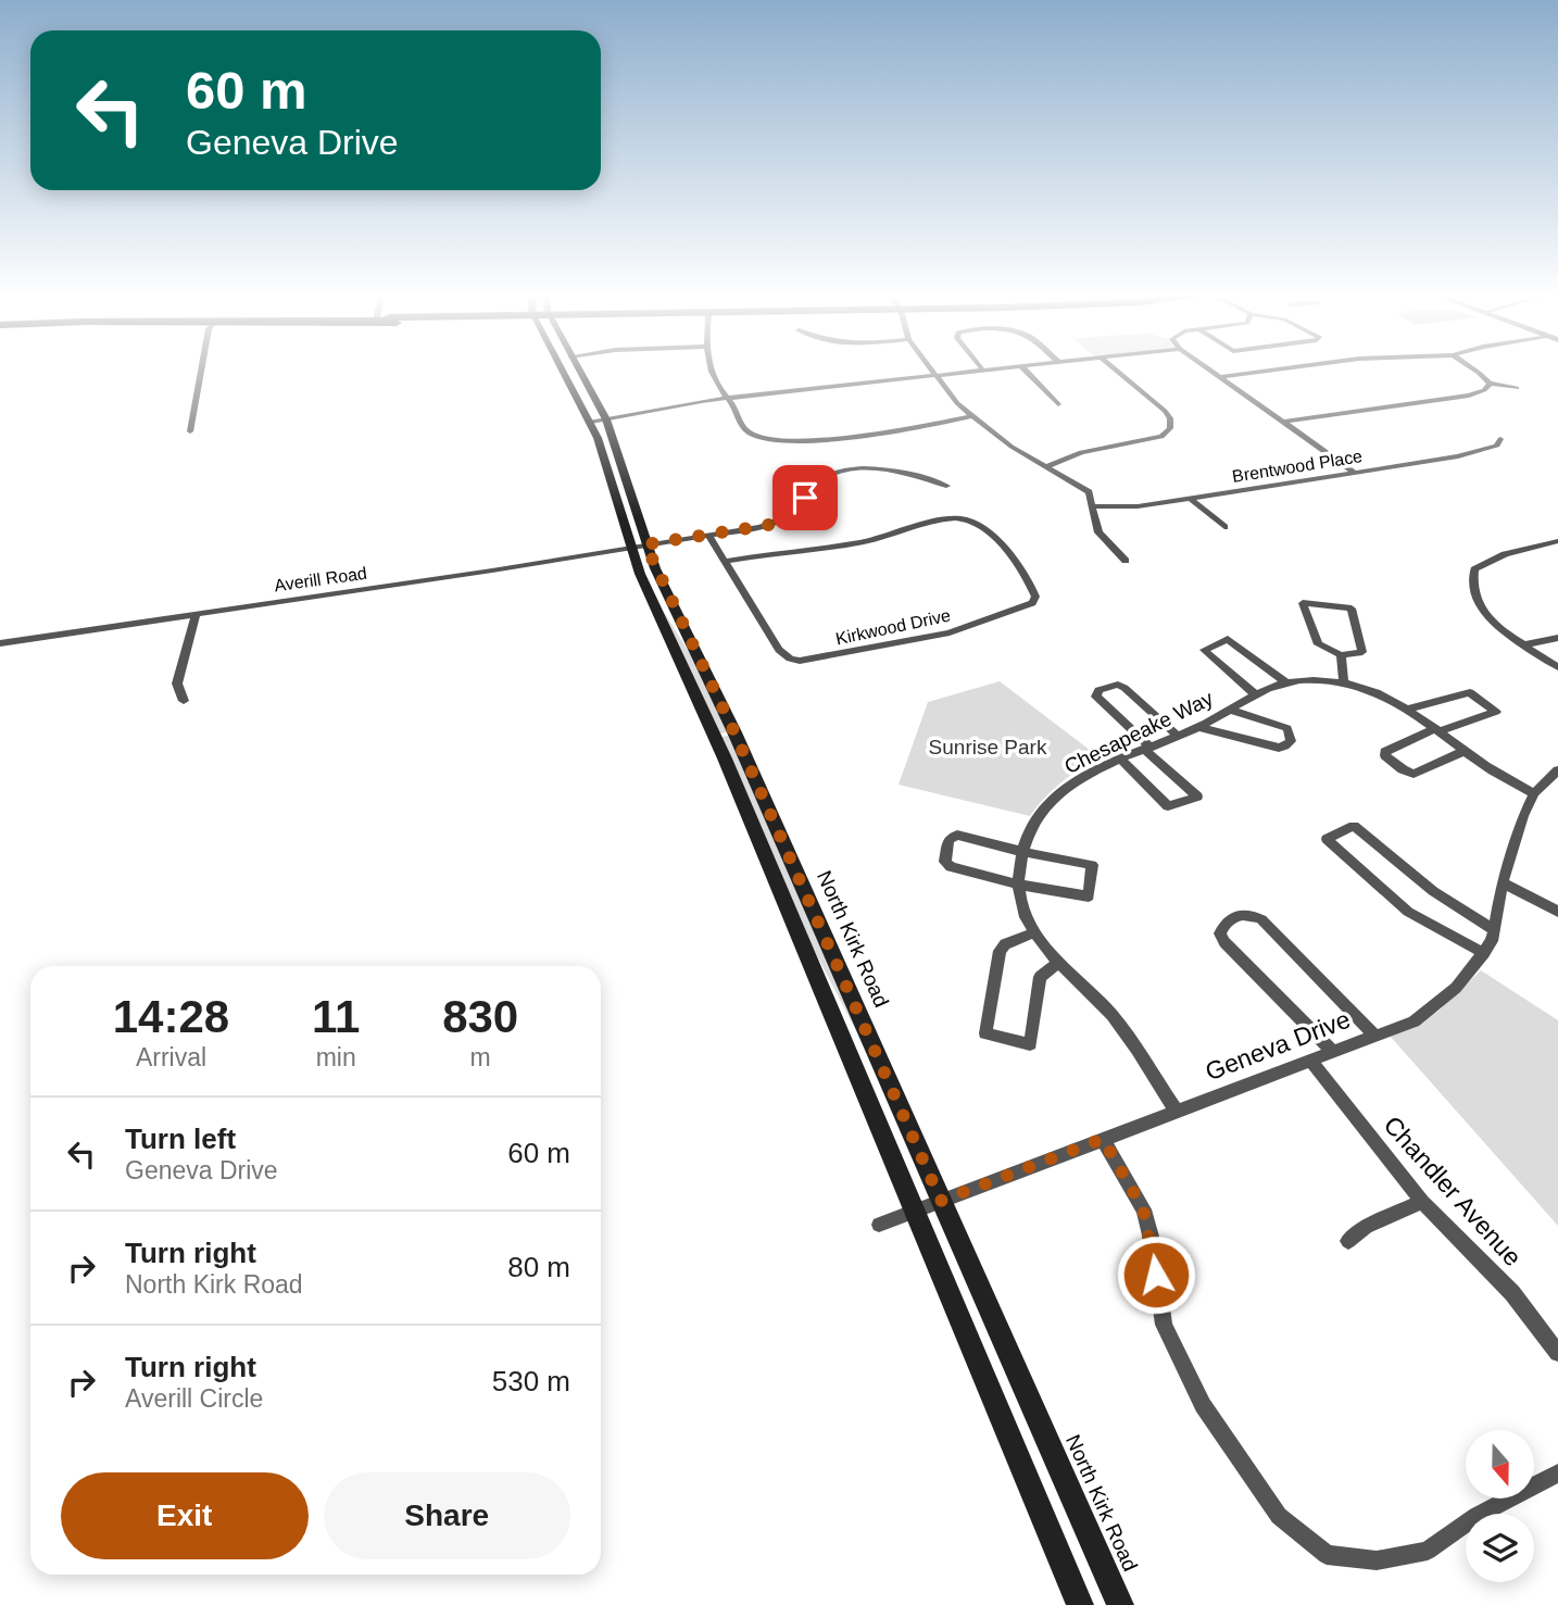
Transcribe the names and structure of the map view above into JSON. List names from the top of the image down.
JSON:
{
  "streets": {
    "main road": ["North Kirk Road"],
    "street": [
      "Brentwood Place",
      "Averill Road",
      "Kirkwood Drive",
      "Chesapeake Way",
      "Geneva Drive",
      "Chandler Avenue"
    ]
  },
  "crossings": [
    ["Averill Road", "Kirkwood Drive"],
    ["Averill Road", "North Kirk Road"],
    ["Chesapeake Way", "Geneva Drive"],
    ["North Kirk Road", "Geneva Drive"],
    ["Geneva Drive", "Chandler Avenue"]
  ],
  "parks": ["Sunrise Park"],
  "north": "bottom",
  "page": {
    "turn": ["60 m", "Geneva Drive"],
    "eta": [
      "14:28",
      "Arrival",
      "11",
      "min",
      "830",
      "m"
    ],
    "list": [
      {
        "name": "Turn left",
        "note": "Geneva Drive",
        "value": "60 m"
      },
      {
        "name": "Turn right",
        "note": "North Kirk Road",
        "value": "80 m"
      },
      {
        "name": "Turn right",
        "note": "Averill Circle",
        "value": "530 m"
      }
    ],
    "buttons": ["Exit", "Share"]
  }
}
